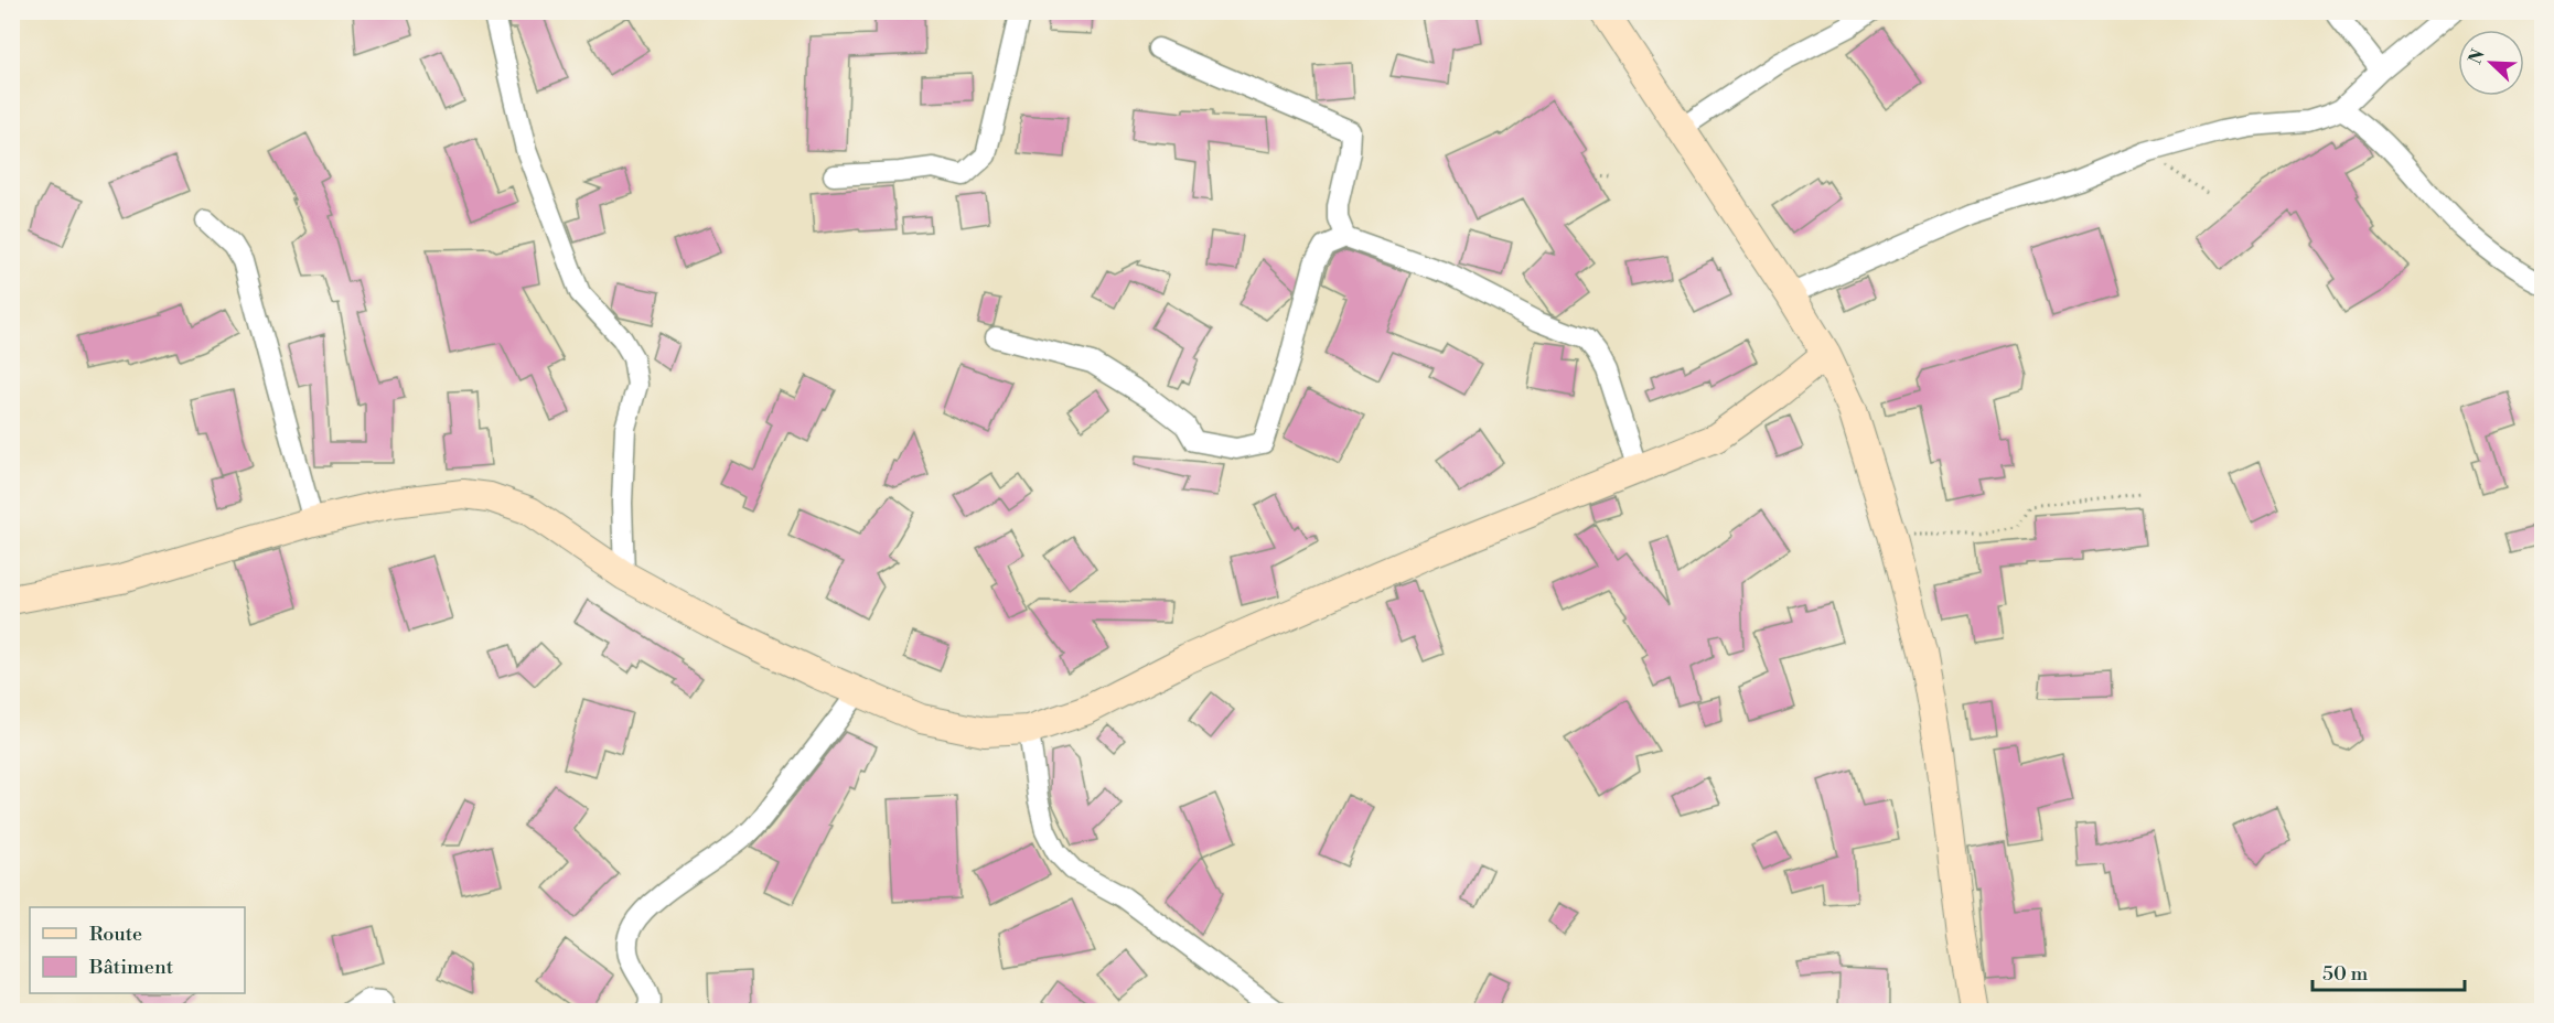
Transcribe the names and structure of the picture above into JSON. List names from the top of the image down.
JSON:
{
  "legend": ["Route", "Bâtiment"],
  "scale_bar": "50 m",
  "north": "top left"
}
